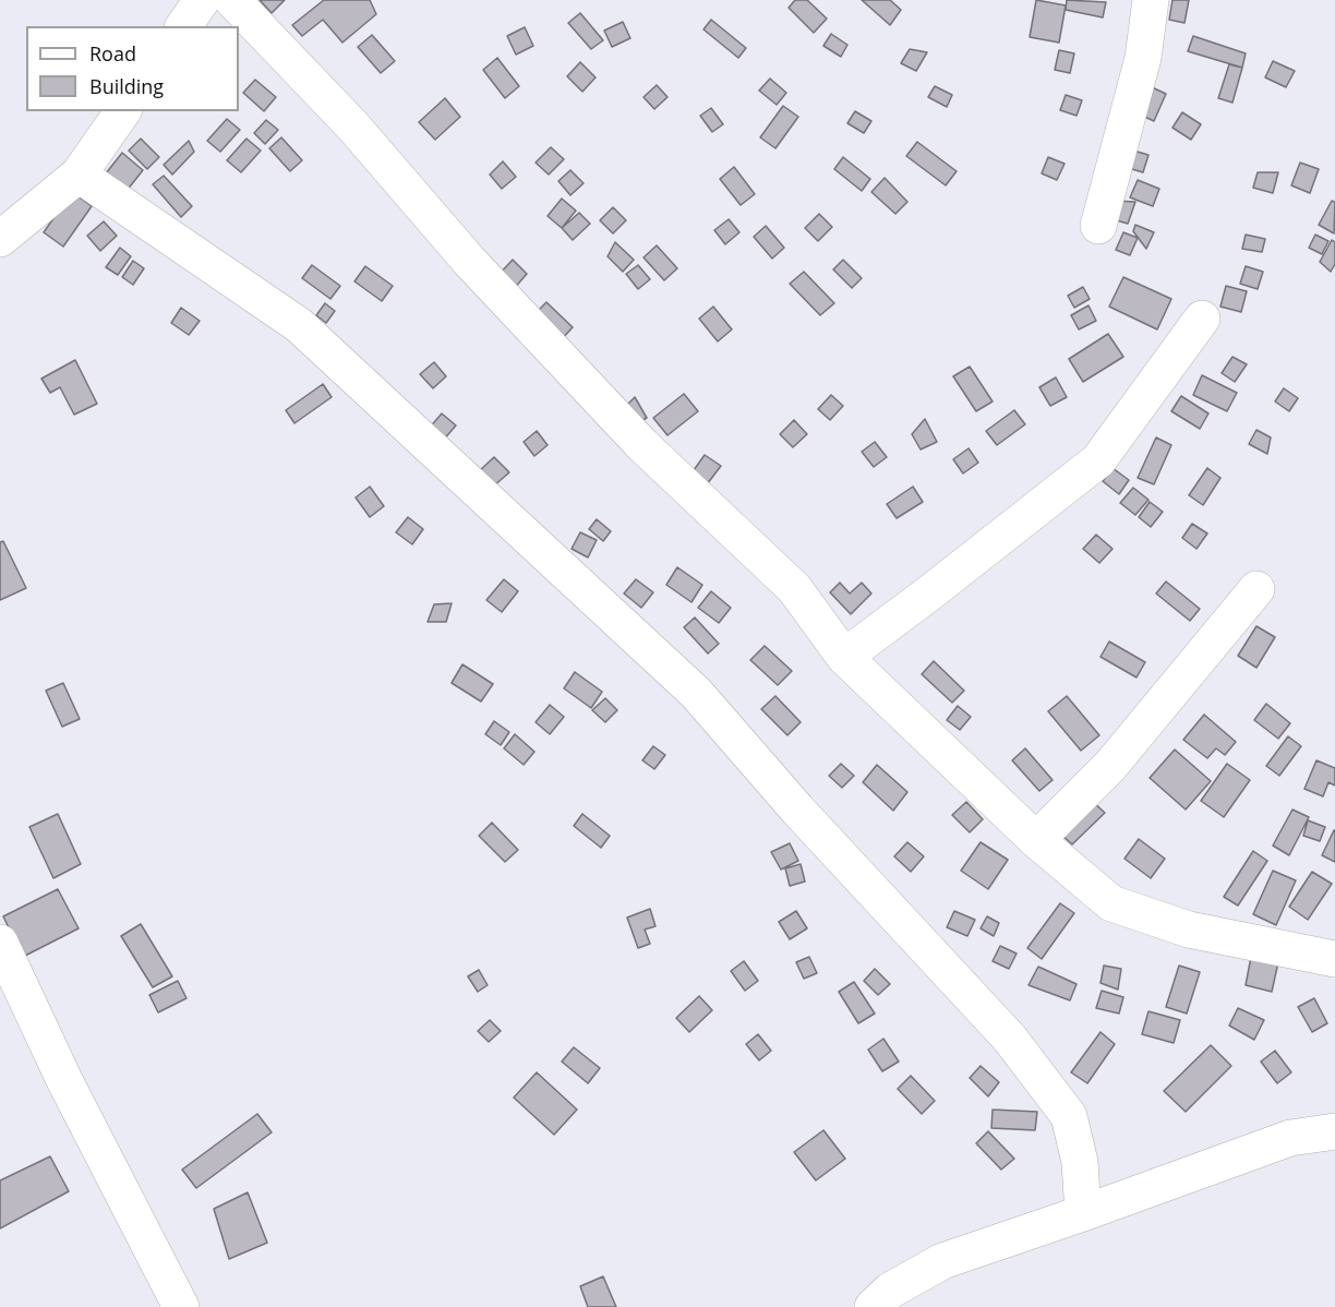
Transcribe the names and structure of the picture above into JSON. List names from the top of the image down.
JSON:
{
  "legend": ["Road", "Building"]
}
